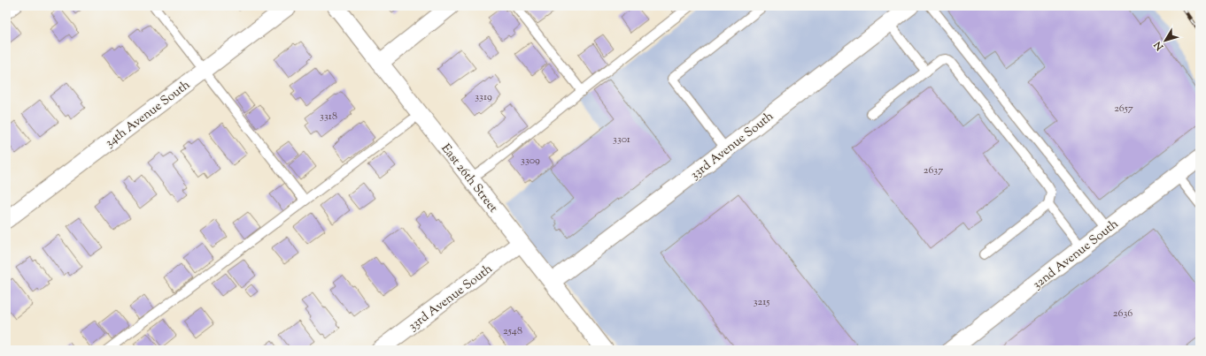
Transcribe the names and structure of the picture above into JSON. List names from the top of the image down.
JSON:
{
  "streets": {
    "street": [
      "34th Avenue South",
      "33rd Avenue South",
      "East 26th Street",
      "32nd Avenue South"
    ]
  },
  "crossings": [
    ["33rd Avenue South", "East 26th Street"]
  ],
  "house_numbers": [
    "3319",
    "2657",
    "3318",
    "3301",
    "3309",
    "2637",
    "3215",
    "2636",
    "2548"
  ],
  "north": "bottom left"
}
